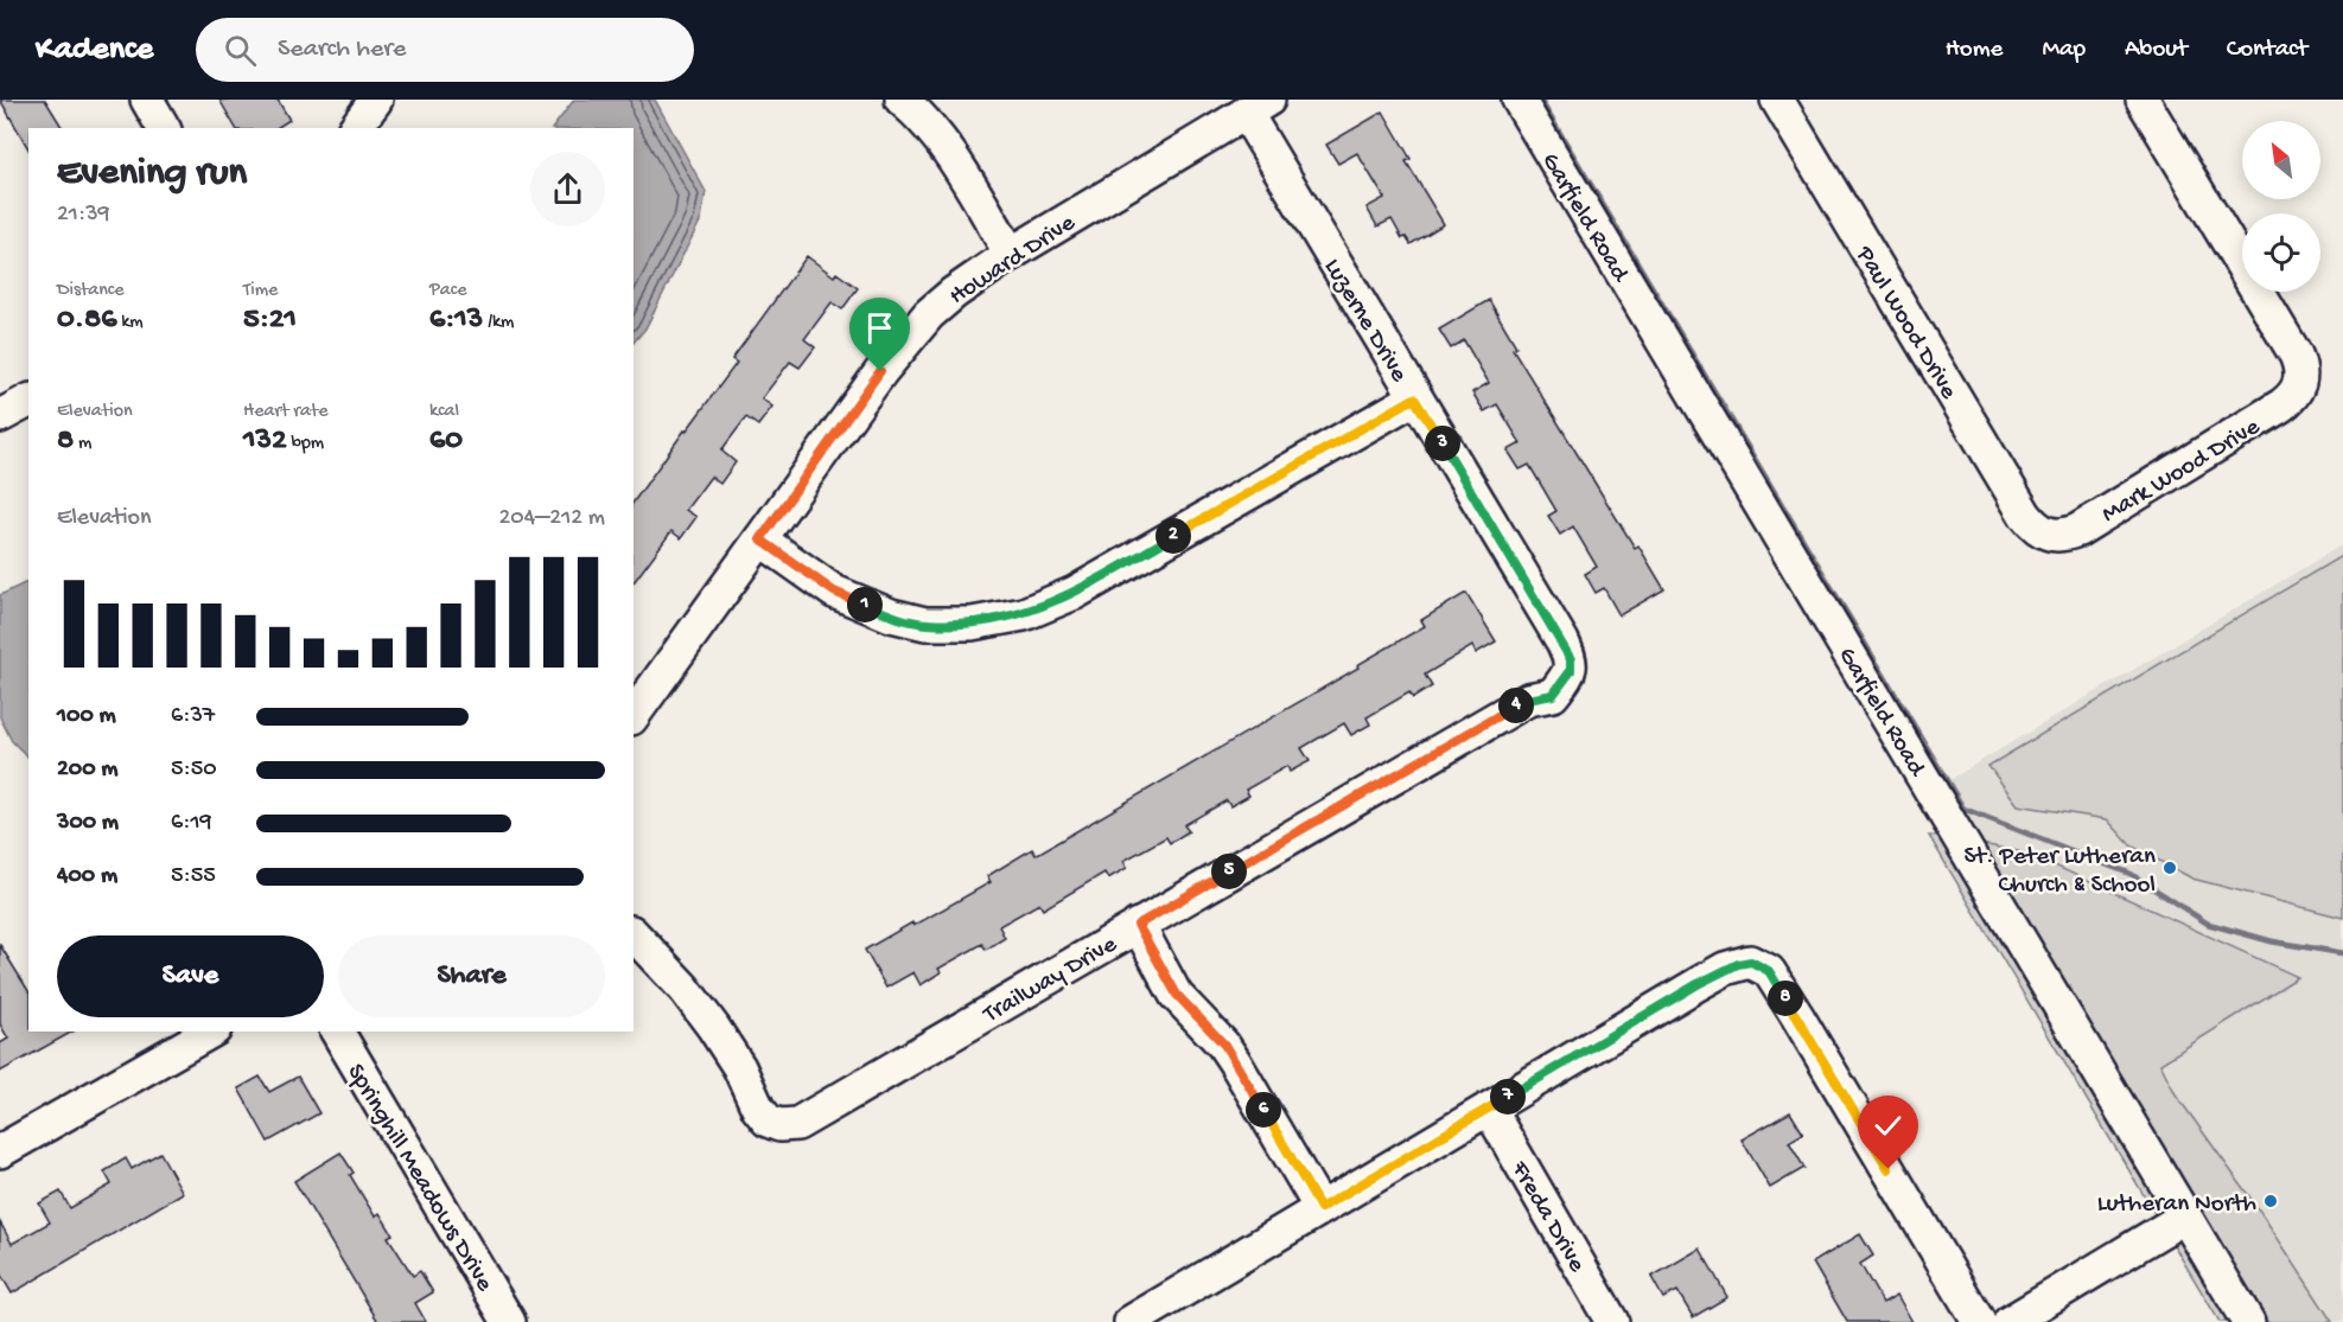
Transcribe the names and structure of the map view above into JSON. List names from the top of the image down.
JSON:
{
  "streets": {
    "street": [
      "Garfield Road",
      "Howard Drive",
      "Luzerne Drive",
      "Paul Wood Drive",
      "Mark Wood Drive",
      "Trailway Drive",
      "Springhill Meadows Drive",
      "Freda Drive"
    ]
  },
  "crossings": [
    ["Howard Drive", "Luzerne Drive"],
    ["Luzerne Drive", "Trailway Drive"],
    ["Paul Wood Drive", "Mark Wood Drive"]
  ],
  "places": ["St. Peter Lutheran Church & School", "Lutheran North"],
  "north": "top left",
  "page": {
    "header": "Kadence",
    "search": "Search here",
    "nav": [
      "Home",
      "Map",
      "About",
      "Contact"
    ],
    "heading": ["Evening run", "21:39"],
    "stats": [
      ["Distance", "0.86 km"],
      ["Time", "5:21"],
      ["Pace", "6:13 /km"],
      ["Elevation", "8 m"],
      ["Heart rate", "132 bpm"],
      ["kcal", "60"]
    ],
    "pins": [
      "3",
      "2",
      "1",
      "4",
      "5",
      "8",
      "7",
      "6"
    ],
    "chart": ["Elevation", "204–212 m"],
    "list": [
      {
        "name": "100 m",
        "note": "6:37"
      },
      {
        "name": "200 m",
        "note": "5:50"
      },
      {
        "name": "300 m",
        "note": "6:19"
      },
      {
        "name": "400 m",
        "note": "5:55"
      }
    ],
    "buttons": ["Save", "Share"]
  }
}
